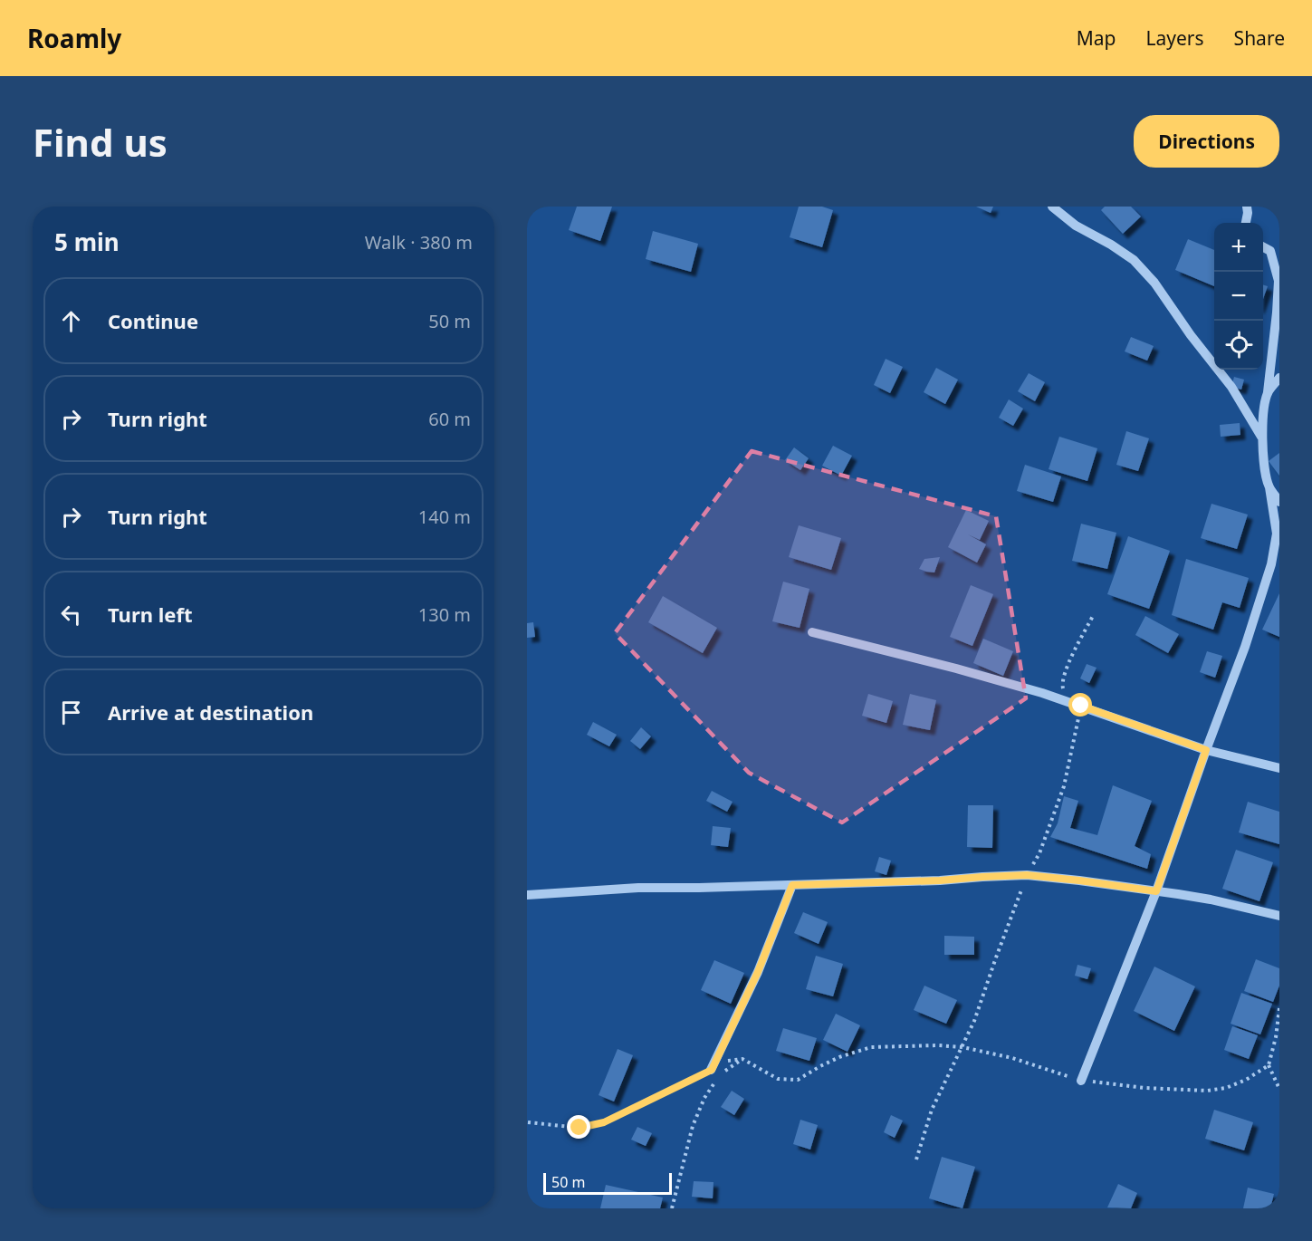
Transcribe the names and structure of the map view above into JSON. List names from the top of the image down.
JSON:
{
  "scale_bar": "50 m",
  "page": {
    "header": "Roamly",
    "nav": ["Map", "Layers", "Share"],
    "buttons": "Directions",
    "title": "Find us",
    "heading": ["5 min", "Walk · 380 m"],
    "map_buttons": ["+", "−"],
    "list": [
      ["Continue", "50 m"],
      ["Turn right", "60 m"],
      ["Turn right", "140 m"],
      ["Turn left", "130 m"],
      "Arrive at destination"
    ],
    "scale": "50 m"
  }
}
